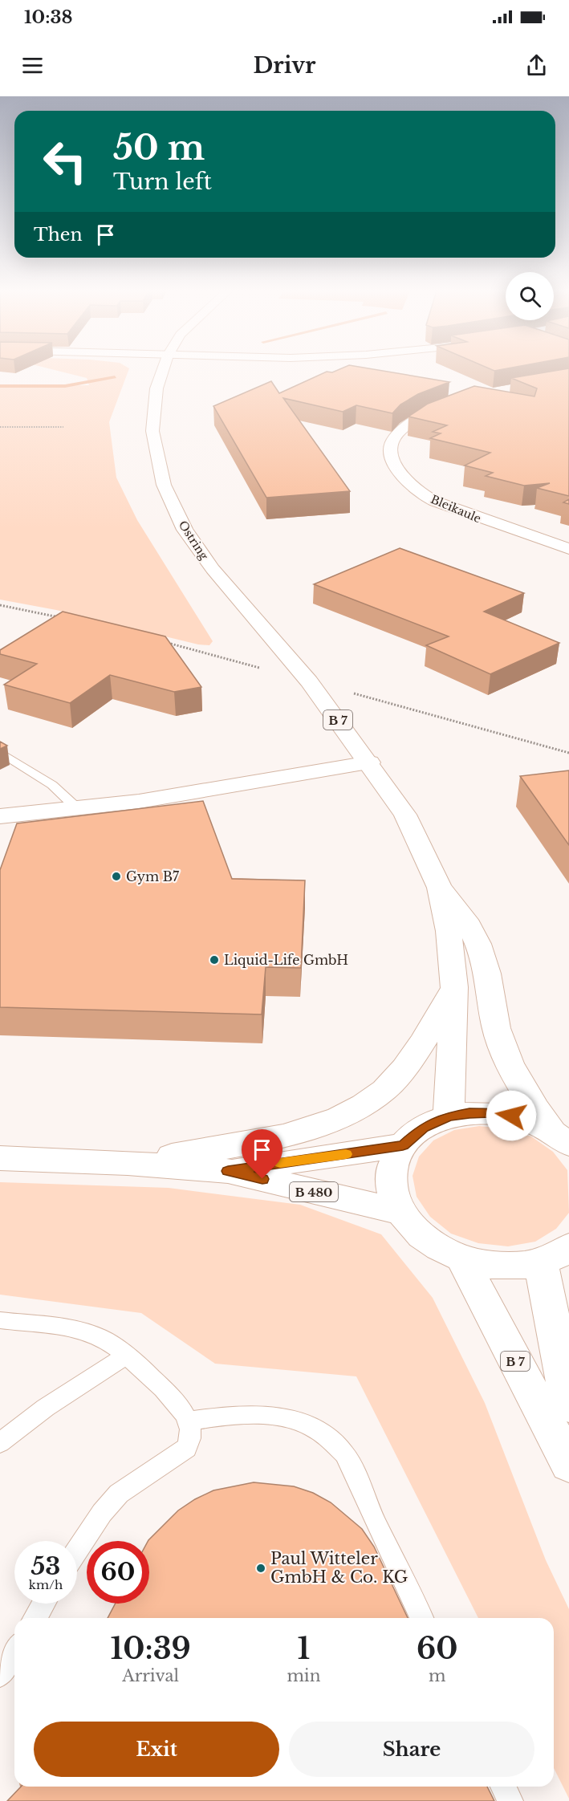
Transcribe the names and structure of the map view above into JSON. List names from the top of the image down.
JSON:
{
  "streets": {
    "main road": [
      "Bleikaule",
      "Ostring",
      "B 7",
      "B 480"
    ]
  },
  "crossings": [
    ["Ostring", "B 7"],
    ["B 7", "B 480"]
  ],
  "places": ["Gym B7", "Liquid-Life GmbH", "Paul Witteler GmbH & Co. KG"],
  "page": {
    "status": "10:38",
    "header": "Drivr",
    "turn": ["50 m", "Turn left"],
    "then": "Then",
    "speed": "53 km/h",
    "limit": "60",
    "eta": [
      "10:39",
      "Arrival",
      "1",
      "min",
      "60",
      "m"
    ],
    "buttons": ["Exit", "Share"]
  }
}
